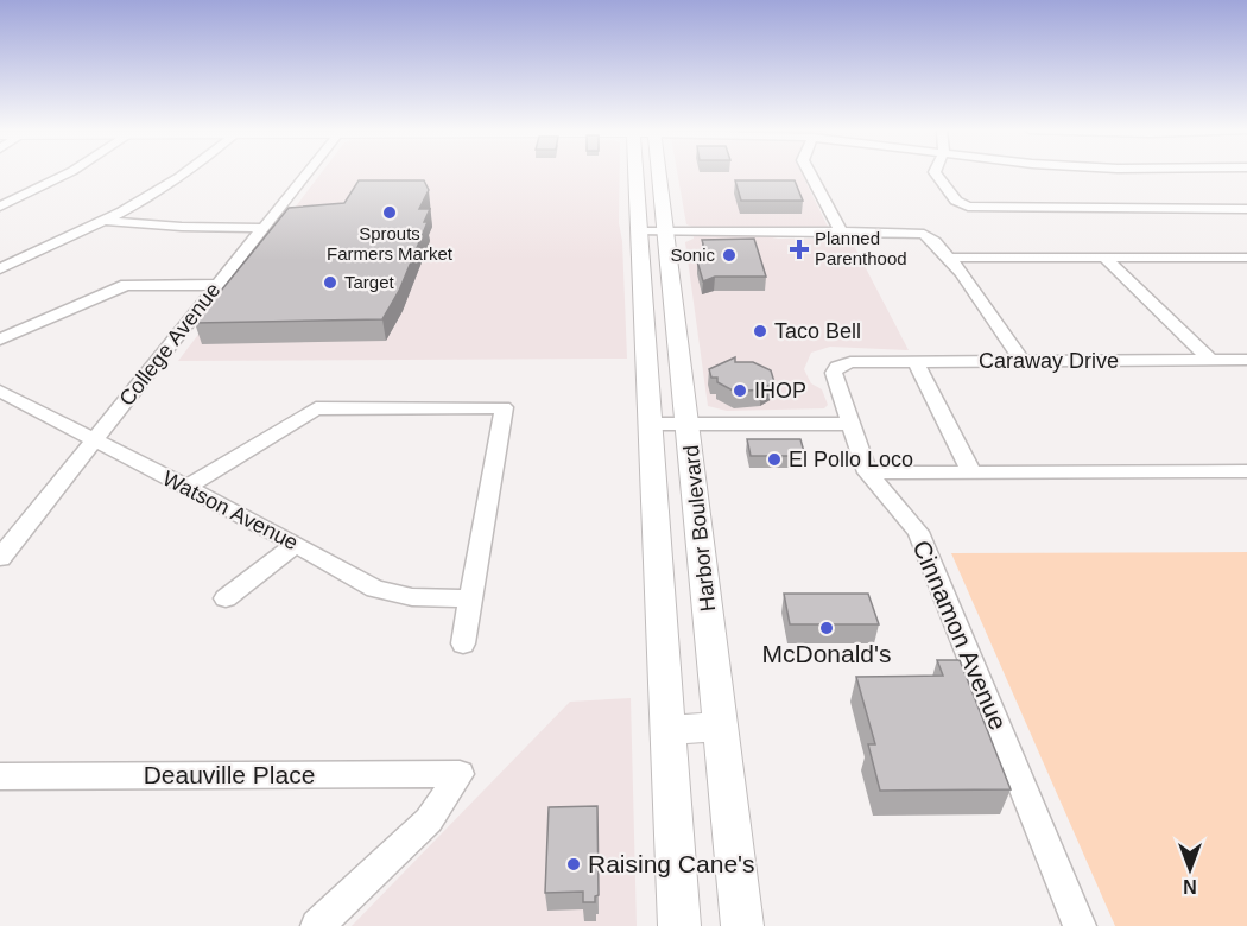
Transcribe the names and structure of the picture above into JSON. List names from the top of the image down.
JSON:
{
  "streets": {
    "main road": ["Harbor Boulevard"],
    "street": [
      "College Avenue",
      "Caraway Drive",
      "Watson Avenue",
      "Cinnamon Avenue",
      "Deauville Place"
    ]
  },
  "crossings": [
    ["College Avenue", "Watson Avenue"],
    ["Caraway Drive", "Cinnamon Avenue"]
  ],
  "places": {
    "other": [
      "Sprouts Farmers Market",
      "Sonic",
      "Target",
      "Taco Bell",
      "IHOP",
      "El Pollo Loco",
      "McDonald's",
      "Raising Cane's"
    ],
    "health": ["Planned Parenthood"]
  },
  "north": "bottom"
}
